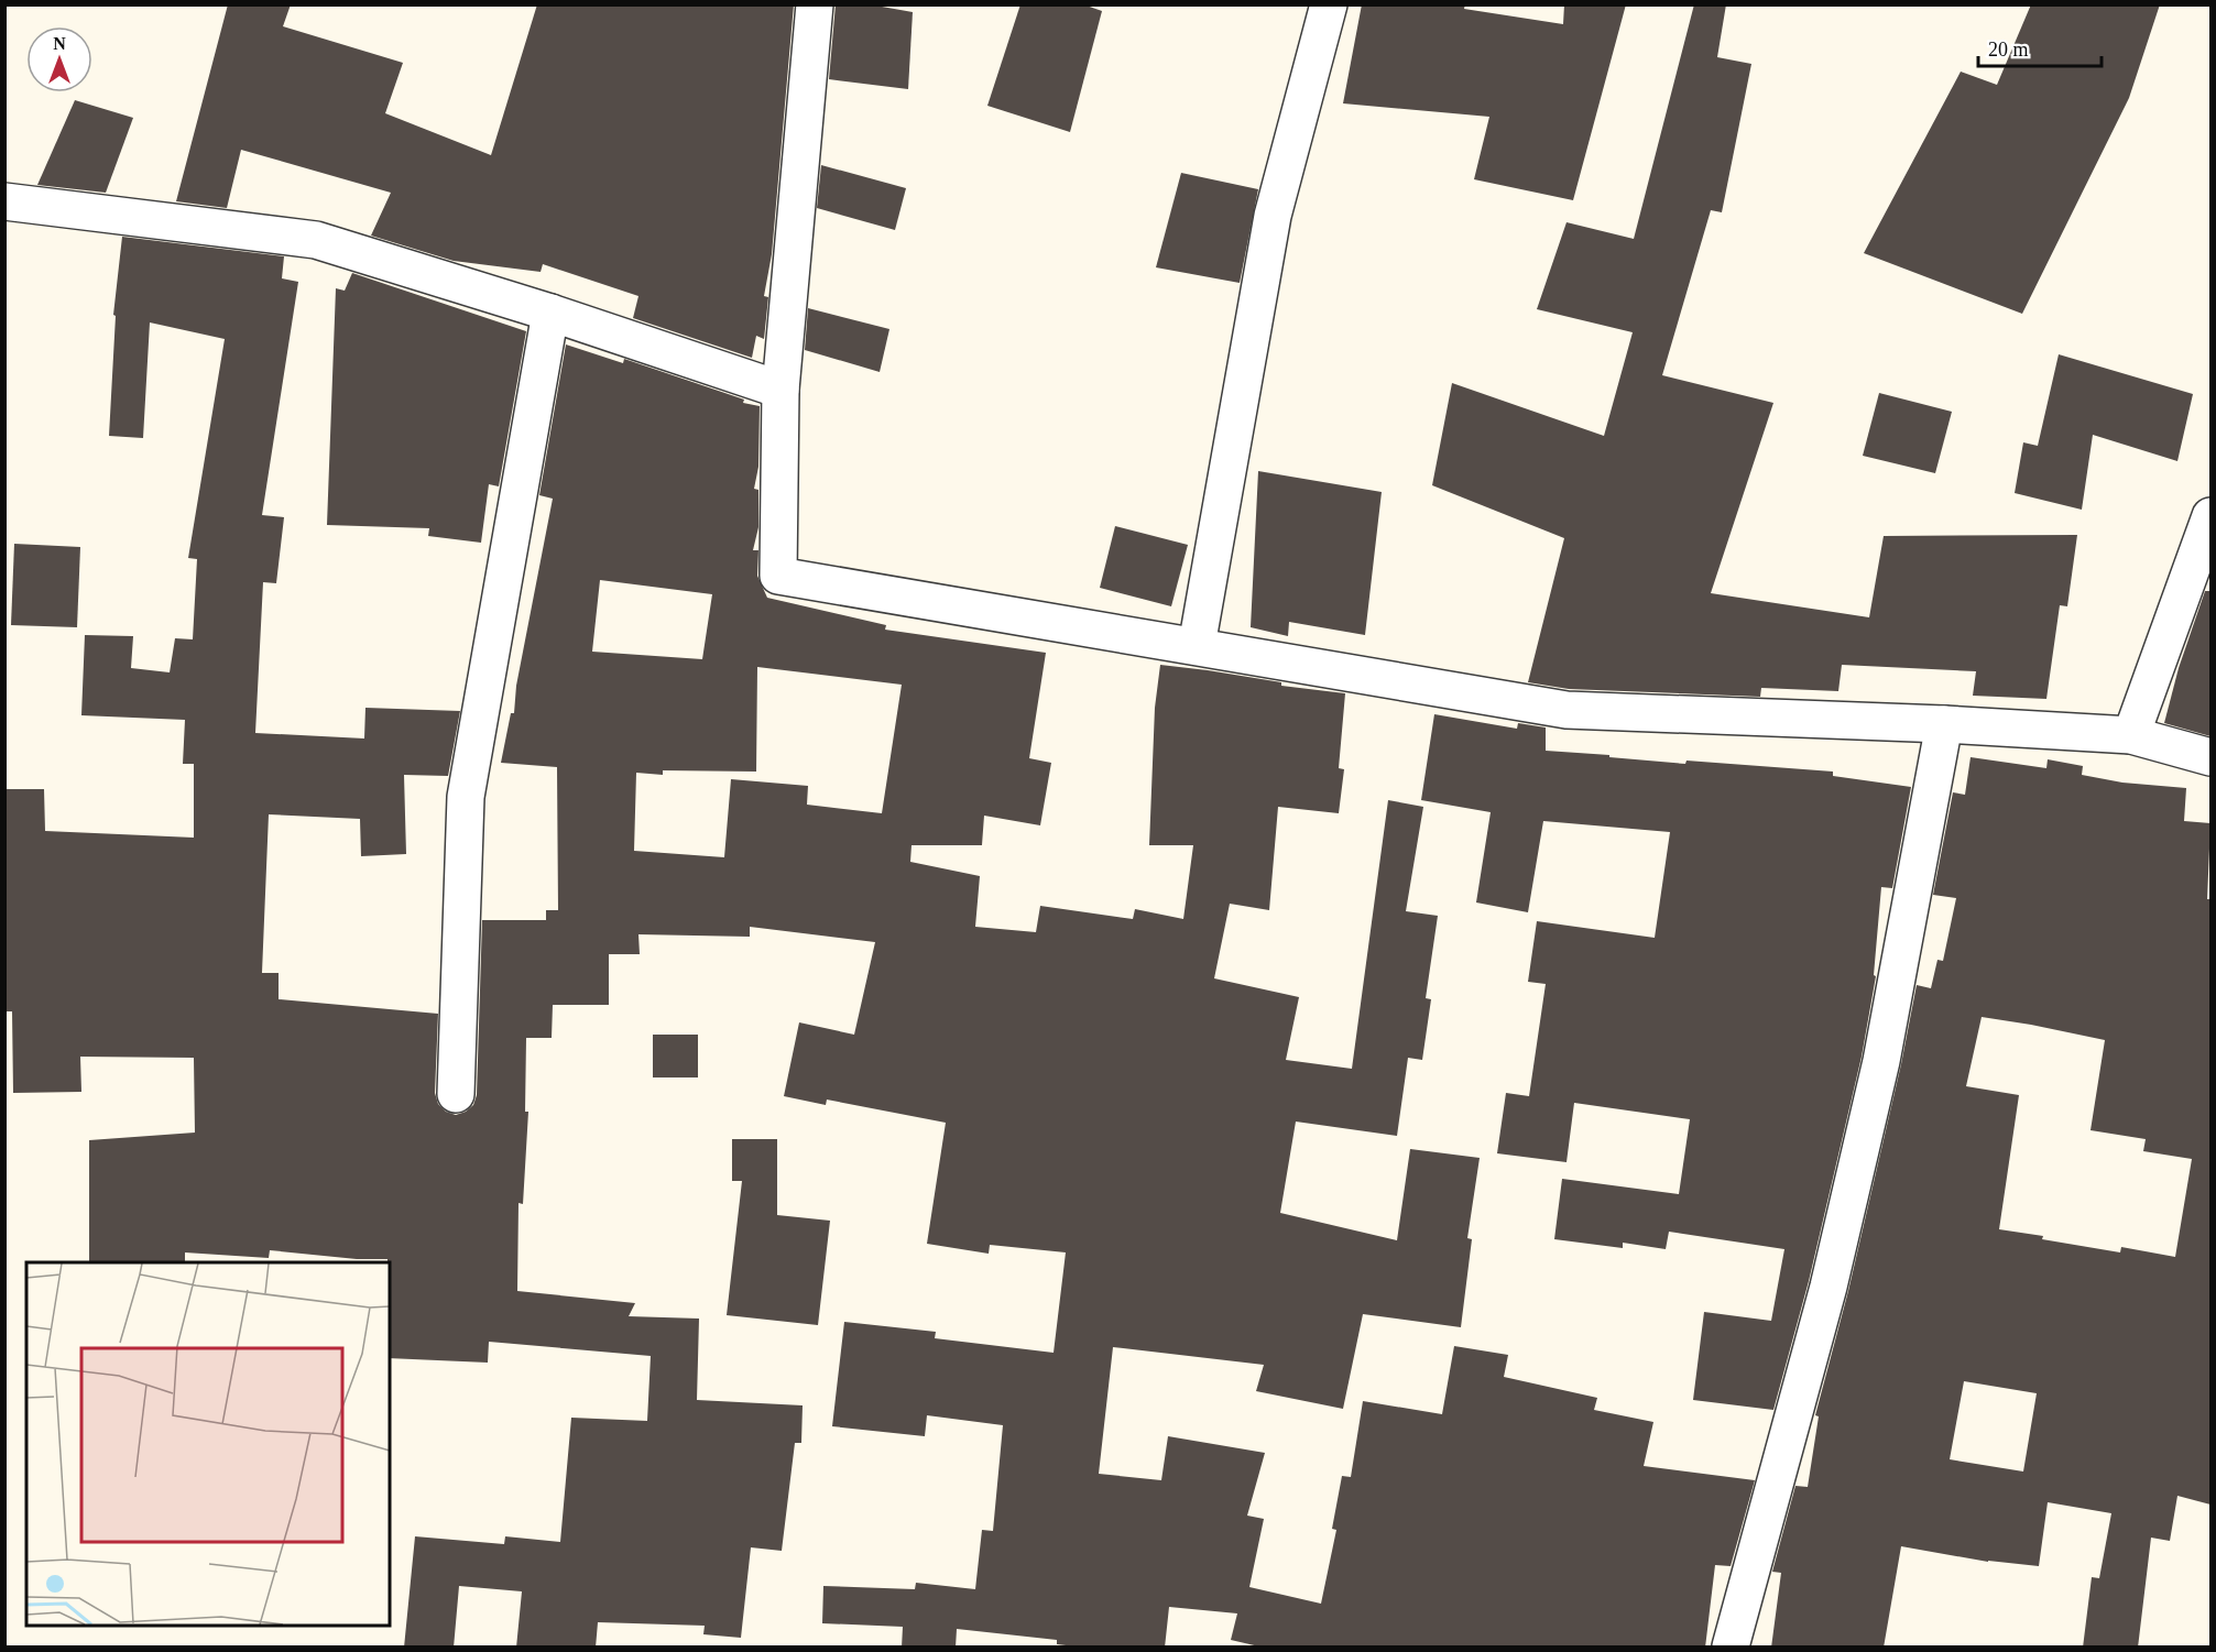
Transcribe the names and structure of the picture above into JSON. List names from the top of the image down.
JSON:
{
  "scale_bar": "20 m",
  "north": "top"
}
